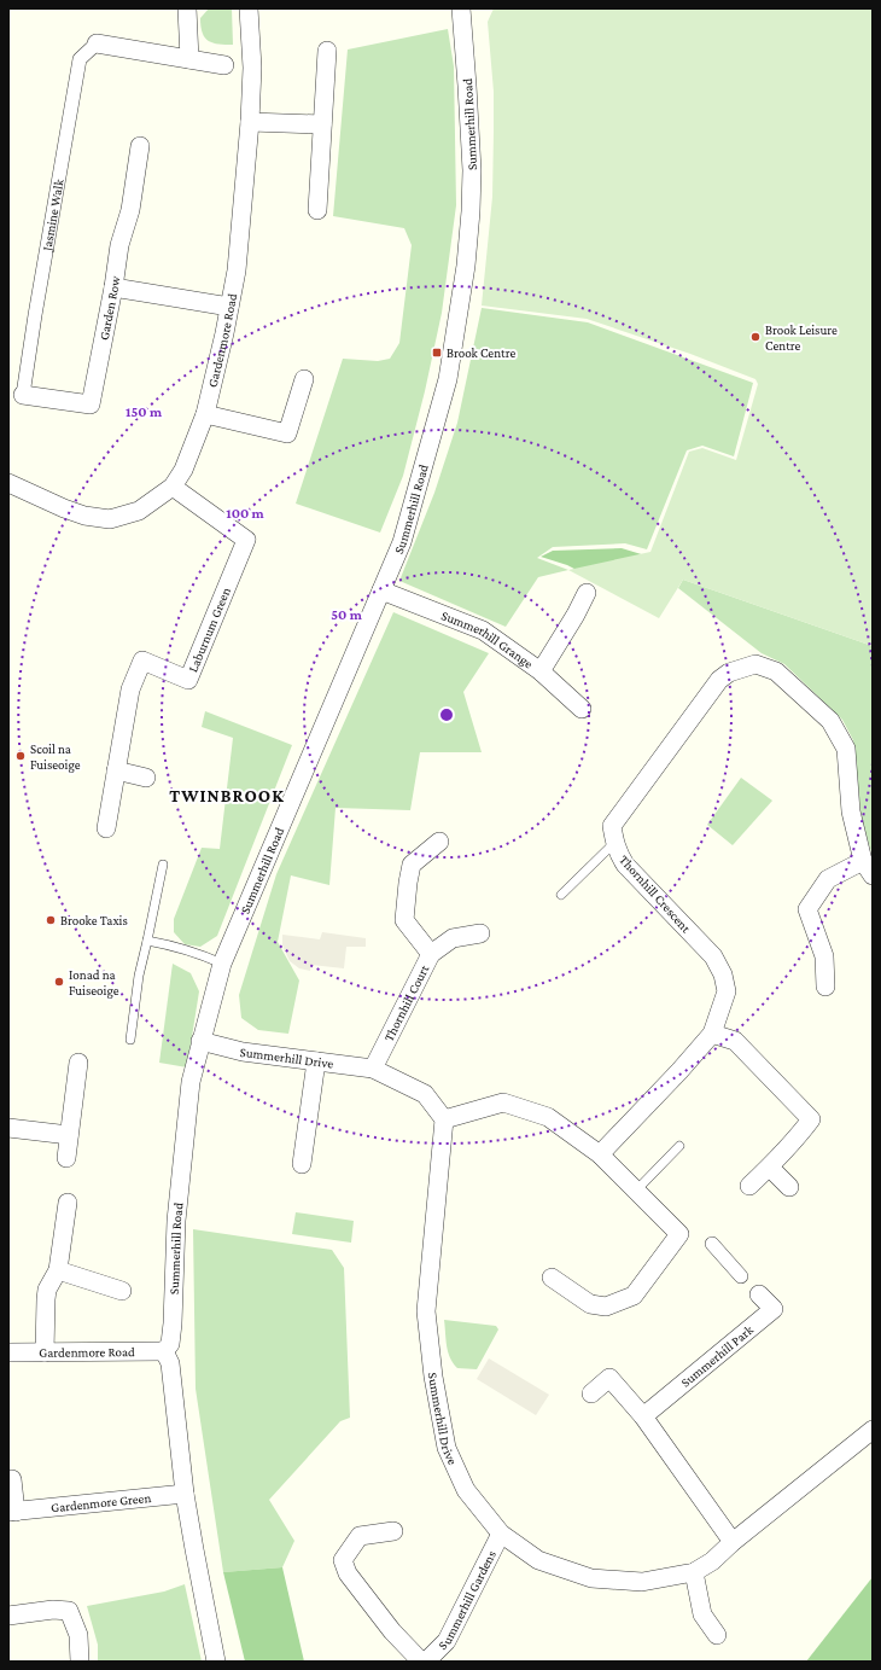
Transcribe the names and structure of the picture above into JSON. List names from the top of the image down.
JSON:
{
  "streets": {
    "street": [
      "Summerhill Road",
      "Jasmine Walk",
      "Garden Row",
      "Gardenmore Road",
      "Laburnum Green",
      "Summerhill Grange",
      "Thornhill Crescent",
      "Thornhill Court",
      "Summerhill Drive",
      "Summerhill Park",
      "Gardenmore Green",
      "Summerhill Gardens"
    ]
  },
  "crossings": [
    ["Summerhill Road", "Gardenmore Road"],
    ["Summerhill Road", "Summerhill Grange"],
    ["Summerhill Road", "Summerhill Drive"],
    ["Jasmine Walk", "Garden Row"],
    ["Gardenmore Road", "Laburnum Green"],
    ["Thornhill Court", "Summerhill Drive"],
    ["Summerhill Drive", "Summerhill Gardens"]
  ],
  "districts": ["TWINBROOK"],
  "places": {
    "other": [
      "Brook Leisure Centre",
      "Scoil na Fuiseoige",
      "Brooke Taxis",
      "Ionad na Fuiseoige"
    ],
    "transit": ["Brook Centre"]
  },
  "rings": ["150 m", "100 m", "50 m"]
}
